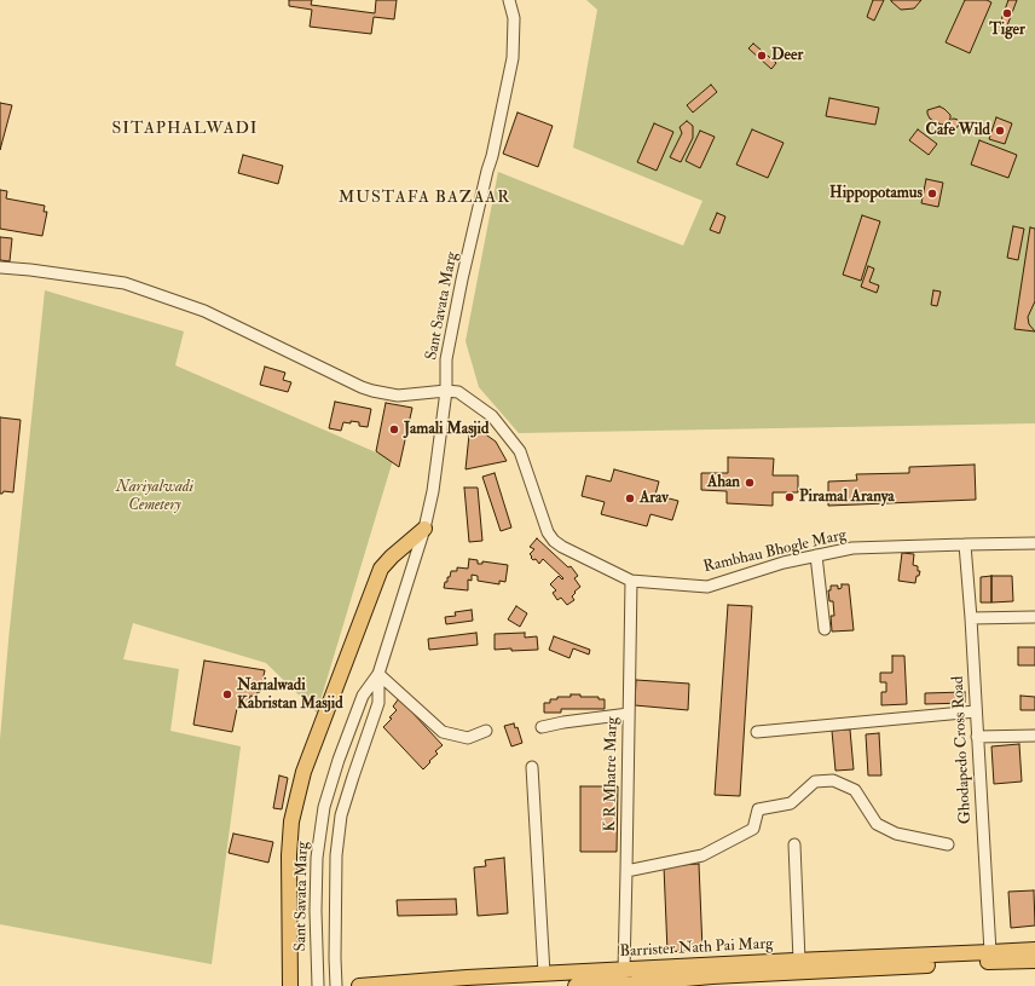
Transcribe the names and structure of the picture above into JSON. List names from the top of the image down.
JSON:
{
  "streets": {
    "main road": ["Barrister Nath Pai Marg"],
    "street": [
      "Sant Savata Marg",
      "Rambhau Bhogle Marg",
      "Ghodapedo Cross Road",
      "K R Mhatre Marg"
    ]
  },
  "crossings": [
    ["Sant Savata Marg", "Rambhau Bhogle Marg"],
    ["Rambhau Bhogle Marg", "Ghodapedo Cross Road"],
    ["Rambhau Bhogle Marg", "K R Mhatre Marg"],
    ["Ghodapedo Cross Road", "Barrister Nath Pai Marg"],
    ["K R Mhatre Marg", "Barrister Nath Pai Marg"]
  ],
  "districts": ["SITAPHALWADI", "MUSTAFA BAZAAR"],
  "parks": ["Nariyalwadi Cemetery"],
  "places": [
    "Tiger",
    "Deer",
    "Cafe Wild",
    "Hippopotamus",
    "Jamali Masjid",
    "Ahan",
    "Piramal Aranya",
    "Arav",
    "Narialwadi Kabristan Masjid"
  ]
}
